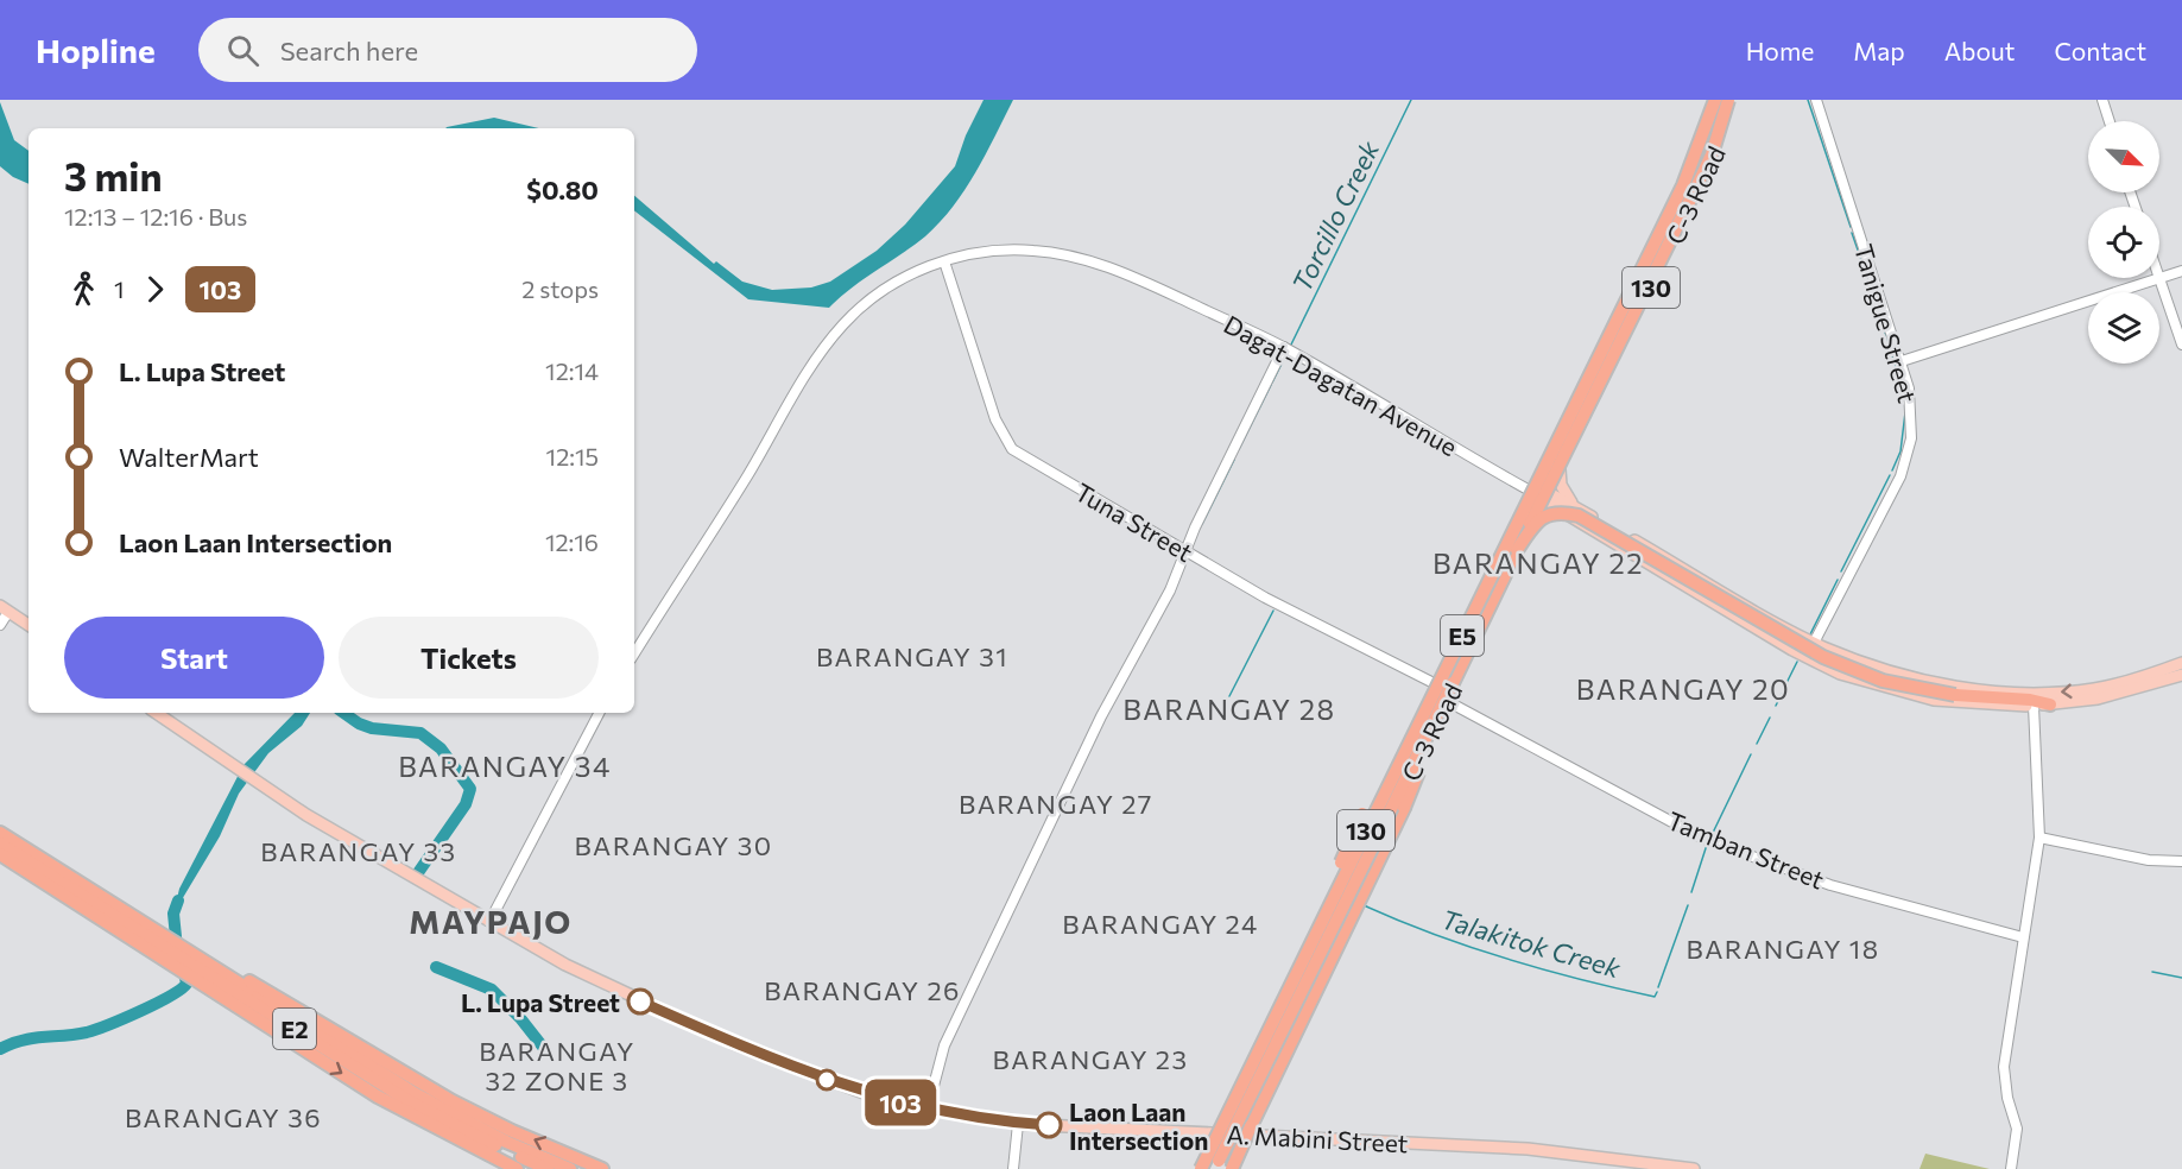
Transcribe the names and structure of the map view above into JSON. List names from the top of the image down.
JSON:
{
  "streets": {
    "highway": ["E5", "E2"],
    "main road": [
      "C-3 Road",
      "130",
      "Dagat-Dagatan Avenue",
      "A. Mabini Street"
    ],
    "street": ["Tanigue Street", "Tuna Street", "Tamban Street"]
  },
  "crossings": [
    ["C-3 Road", "Dagat-Dagatan Avenue"],
    ["C-3 Road", "Tuna Street"],
    ["C-3 Road", "E5"],
    ["C-3 Road", "Tamban Street"],
    ["C-3 Road", "A. Mabini Street"],
    ["Tanigue Street", "Dagat-Dagatan Avenue"],
    ["Dagat-Dagatan Avenue", "Tuna Street"]
  ],
  "districts": [
    "BARANGAY 22",
    "BARANGAY 31",
    "BARANGAY 20",
    "BARANGAY 28",
    "BARANGAY 34",
    "BARANGAY 27",
    "BARANGAY 30",
    "BARANGAY 33",
    "MAYPAJO",
    "BARANGAY 24",
    "BARANGAY 18",
    "BARANGAY 26",
    "BARANGAY 32 ZONE 3",
    "BARANGAY 23",
    "BARANGAY 36"
  ],
  "water": ["Torcillo Creek", "Talakitok Creek"],
  "places": ["L. Lupa Street", "Laon Laan Intersection"],
  "lines": ["bus line 103"],
  "north": "bottom right",
  "page": {
    "header": "Hopline",
    "search": "Search here",
    "nav": [
      "Home",
      "Map",
      "About",
      "Contact"
    ],
    "on_map": "103",
    "heading": ["3 min", "12:13 – 12:16 · Bus", "$0.80"],
    "legs": ["1", "103", "2 stops"],
    "list": [
      {
        "name": "L. Lupa Street",
        "value": "12:14"
      },
      {
        "name": "WalterMart",
        "value": "12:15"
      },
      {
        "name": "Laon Laan Intersection",
        "value": "12:16"
      }
    ],
    "buttons": ["Start", "Tickets"]
  }
}
